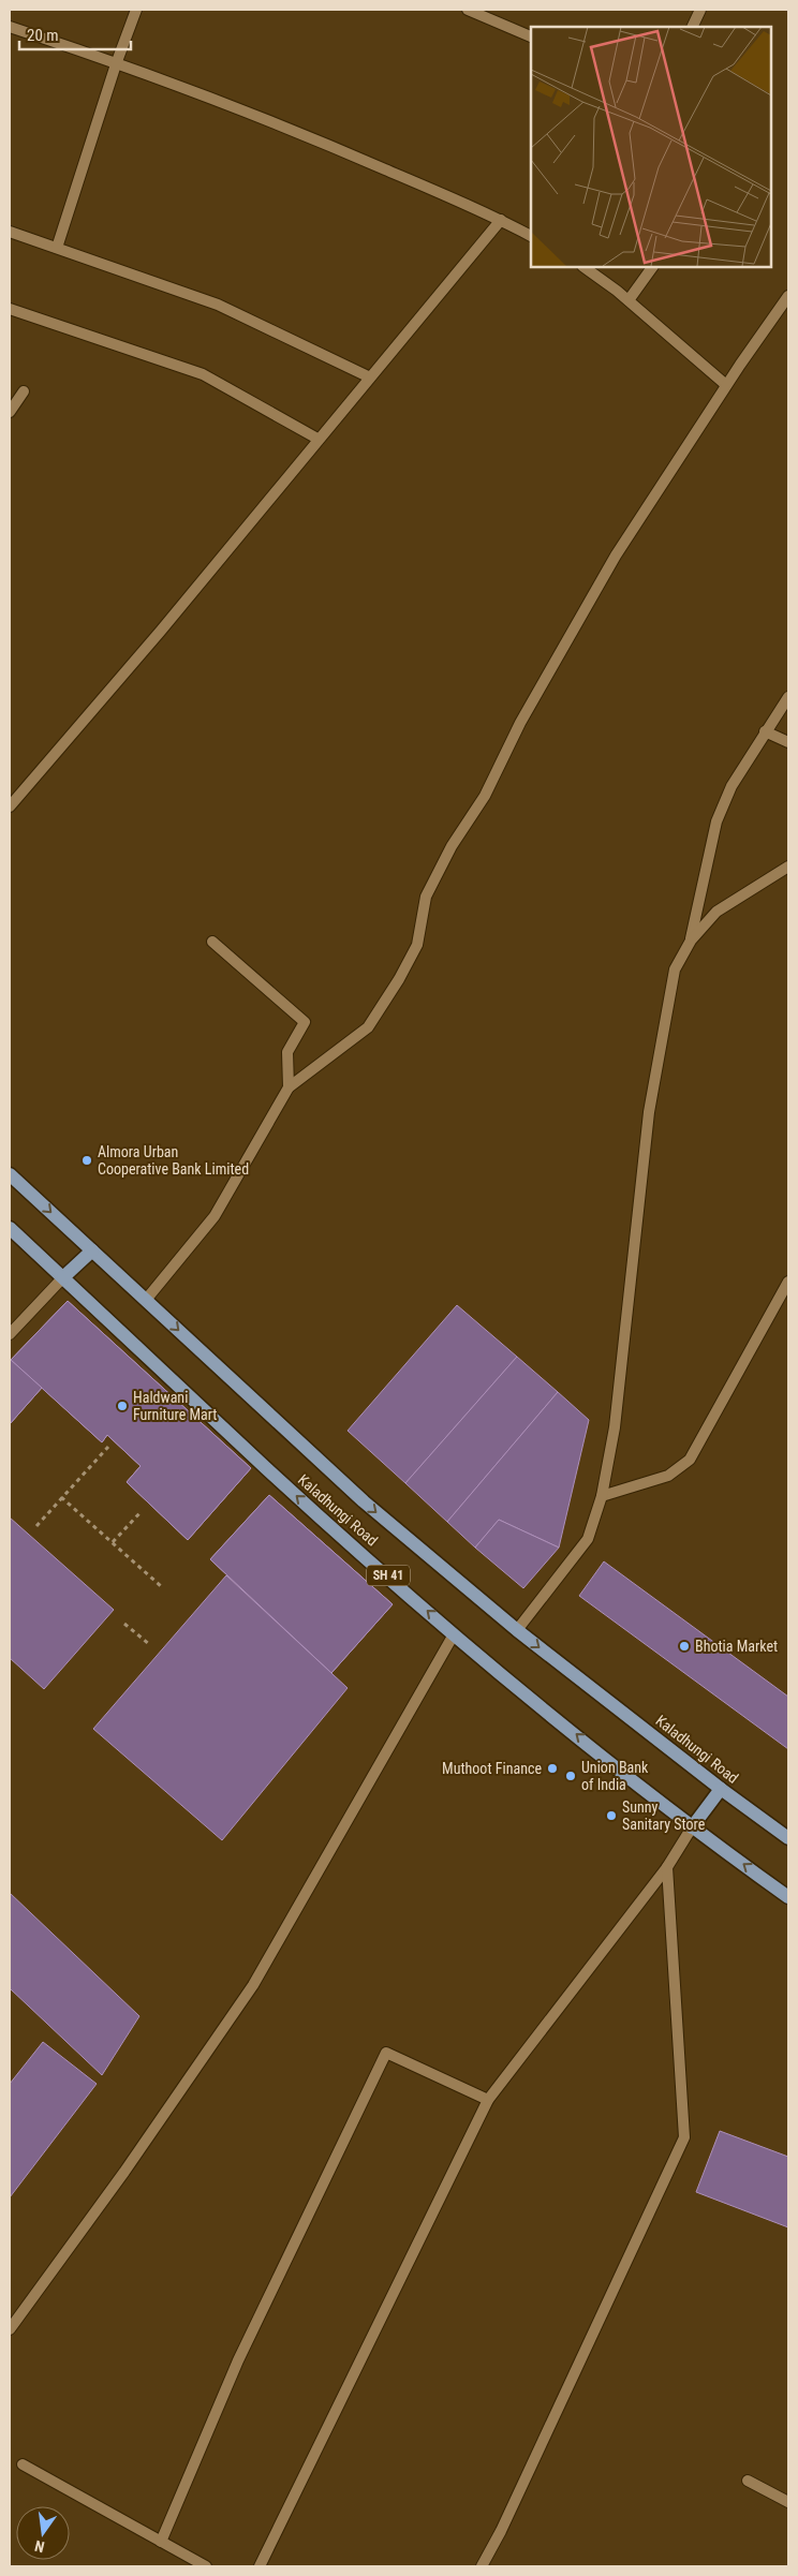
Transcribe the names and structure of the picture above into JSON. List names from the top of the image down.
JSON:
{
  "streets": {
    "main road": ["Kaladhungi Road", "SH 41"]
  },
  "places": [
    "Almora Urban Cooperative Bank Limited",
    "Haldwani Furniture Mart",
    "Bhotia Market",
    "Muthoot Finance",
    "Union Bank of India",
    "Sunny Sanitary Store"
  ],
  "scale_bar": "20 m",
  "north": "bottom"
}
